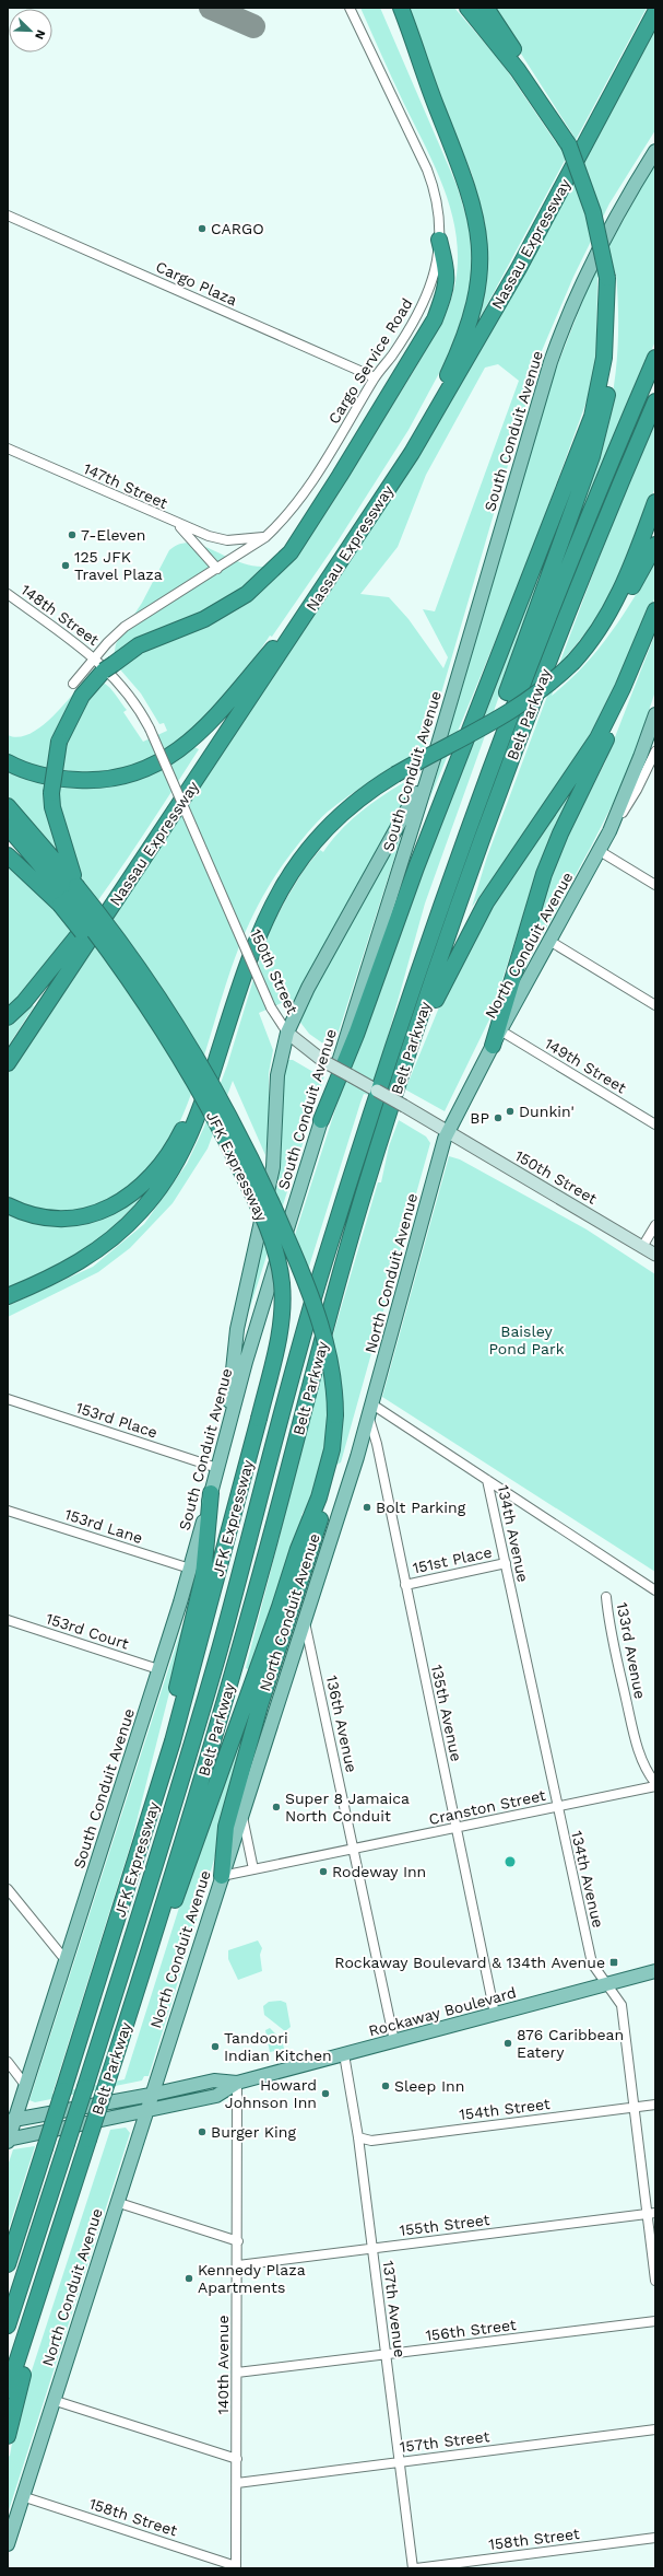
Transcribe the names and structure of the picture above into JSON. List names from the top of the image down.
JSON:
{
  "streets": {
    "highway": ["Nassau Expressway", "Belt Parkway", "JFK Expressway"],
    "main road": [
      "South Conduit Avenue",
      "North Conduit Avenue",
      "150th Street",
      "Rockaway Boulevard"
    ],
    "street": [
      "Cargo Plaza",
      "Cargo Service Road",
      "147th Street",
      "148th Street",
      "149th Street",
      "153rd Place",
      "153rd Lane",
      "134th Avenue",
      "151st Place",
      "153rd Court",
      "133rd Avenue",
      "135th Avenue",
      "136th Avenue",
      "Cranston Street",
      "154th Street",
      "155th Street",
      "137th Avenue",
      "156th Street",
      "140th Avenue",
      "157th Street",
      "158th Street"
    ]
  },
  "crossings": [
    ["Cargo Plaza", "Cargo Service Road"],
    ["Cargo Service Road", "147th Street"],
    ["Cargo Service Road", "148th Street"],
    ["Cargo Service Road", "150th Street"],
    ["South Conduit Avenue", "153rd Place"],
    ["South Conduit Avenue", "153rd Lane"],
    ["South Conduit Avenue", "153rd Court"],
    ["South Conduit Avenue", "Rockaway Boulevard"],
    ["148th Street", "150th Street"],
    ["North Conduit Avenue", "150th Street"],
    ["North Conduit Avenue", "149th Street"],
    ["North Conduit Avenue", "135th Avenue"],
    ["North Conduit Avenue", "136th Avenue"],
    ["North Conduit Avenue", "Cranston Street"],
    ["North Conduit Avenue", "Rockaway Boulevard"],
    ["North Conduit Avenue", "158th Street"],
    ["134th Avenue", "151st Place"],
    ["134th Avenue", "Cranston Street"],
    ["134th Avenue", "Rockaway Boulevard"],
    ["134th Avenue", "154th Street"],
    ["134th Avenue", "155th Street"],
    ["151st Place", "135th Avenue"],
    ["133rd Avenue", "Cranston Street"],
    ["135th Avenue", "Cranston Street"],
    ["135th Avenue", "Rockaway Boulevard"],
    ["136th Avenue", "Cranston Street"],
    ["136th Avenue", "Rockaway Boulevard"],
    ["Rockaway Boulevard", "137th Avenue"],
    ["Rockaway Boulevard", "140th Avenue"],
    ["154th Street", "137th Avenue"],
    ["155th Street", "137th Avenue"],
    ["155th Street", "140th Avenue"],
    ["137th Avenue", "156th Street"],
    ["137th Avenue", "157th Street"],
    ["137th Avenue", "158th Street"],
    ["156th Street", "140th Avenue"],
    ["140th Avenue", "157th Street"],
    ["140th Avenue", "158th Street"]
  ],
  "parks": ["Baisley Pond Park"],
  "places": {
    "other": [
      "CARGO",
      "7-Eleven",
      "125 JFK Travel Plaza",
      "Dunkin'",
      "BP",
      "Bolt Parking",
      "Super 8 Jamaica North Conduit",
      "Rodeway Inn",
      "876 Caribbean Eatery",
      "Tandoori Indian Kitchen",
      "Sleep Inn",
      "Howard Johnson Inn",
      "Burger King",
      "Kennedy Plaza Apartments"
    ],
    "transit": ["Rockaway Boulevard & 134th Avenue"]
  },
  "north": "bottom right"
}
